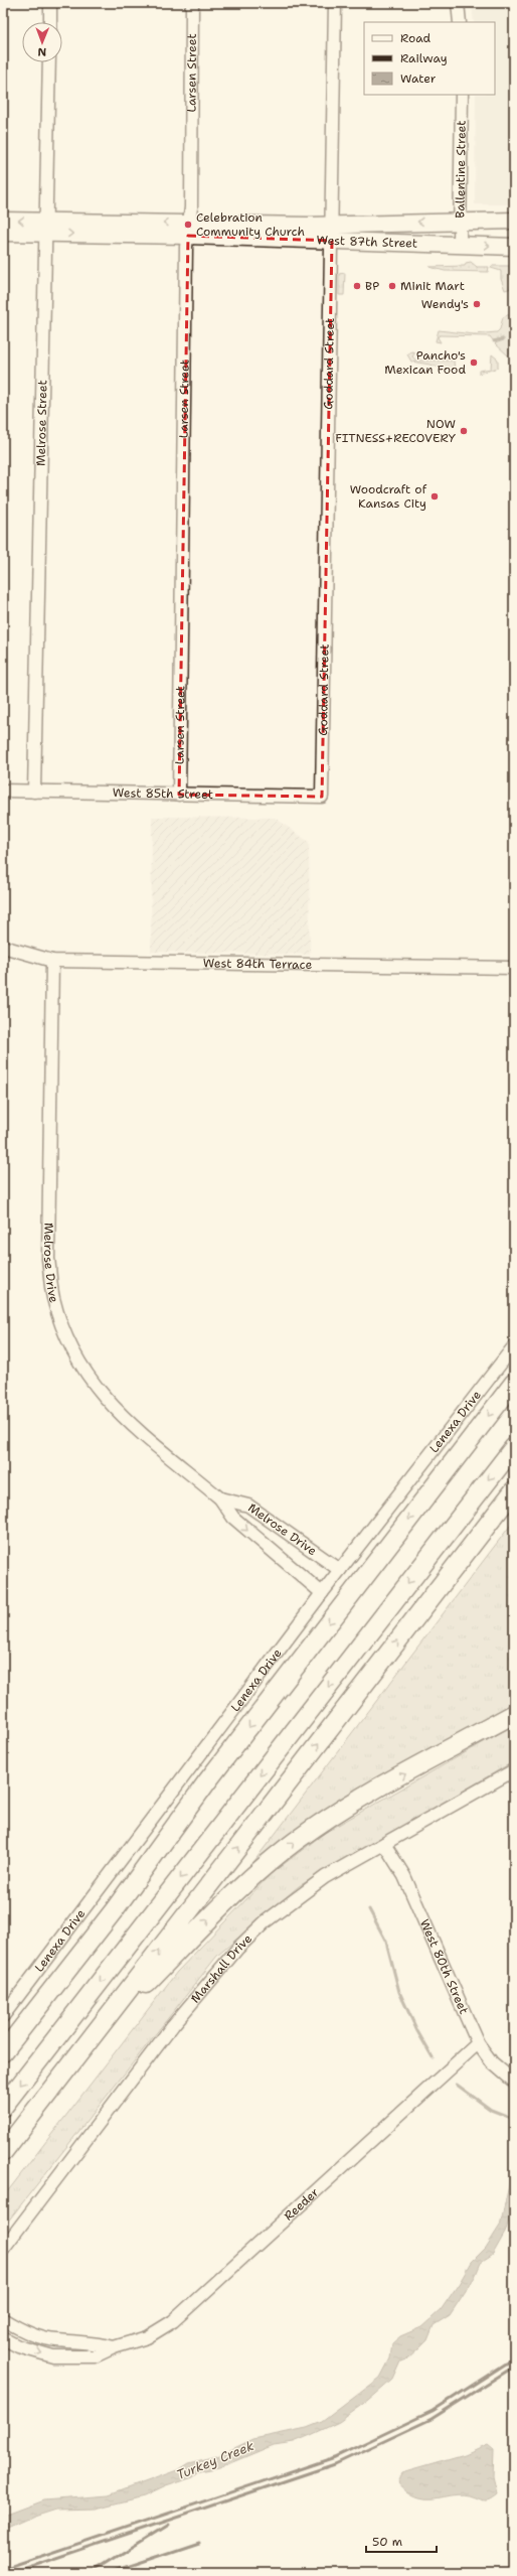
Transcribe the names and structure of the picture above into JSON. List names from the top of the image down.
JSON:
{
  "streets": {
    "main road": ["West 87th Street"],
    "street": [
      "Larsen Street",
      "Ballentine Street",
      "Goddard Street",
      "Melrose Street",
      "West 85th Street",
      "West 84th Terrace",
      "Melrose Drive",
      "Lenexa Drive",
      "West 80th Street",
      "Marshall Drive",
      "Reeder"
    ]
  },
  "crossings": [
    ["Larsen Street", "West 87th Street"],
    ["Larsen Street", "West 85th Street"],
    ["Ballentine Street", "West 87th Street"],
    ["West 87th Street", "Goddard Street"],
    ["West 87th Street", "Melrose Street"],
    ["Goddard Street", "West 85th Street"],
    ["Melrose Street", "West 85th Street"],
    ["West 84th Terrace", "Melrose Drive"],
    ["Melrose Drive", "Lenexa Drive"],
    ["West 80th Street", "Marshall Drive"],
    ["West 80th Street", "Reeder"]
  ],
  "water": ["Turkey Creek"],
  "places": [
    "Celebration Community Church",
    "BP",
    "Minit Mart",
    "Wendy's",
    "Pancho's Mexican Food",
    "NOW FITNESS+RECOVERY",
    "Woodcraft of Kansas City"
  ],
  "legend": ["Road", "Railway", "Water"],
  "scale_bar": "50 m",
  "north": "bottom"
}
